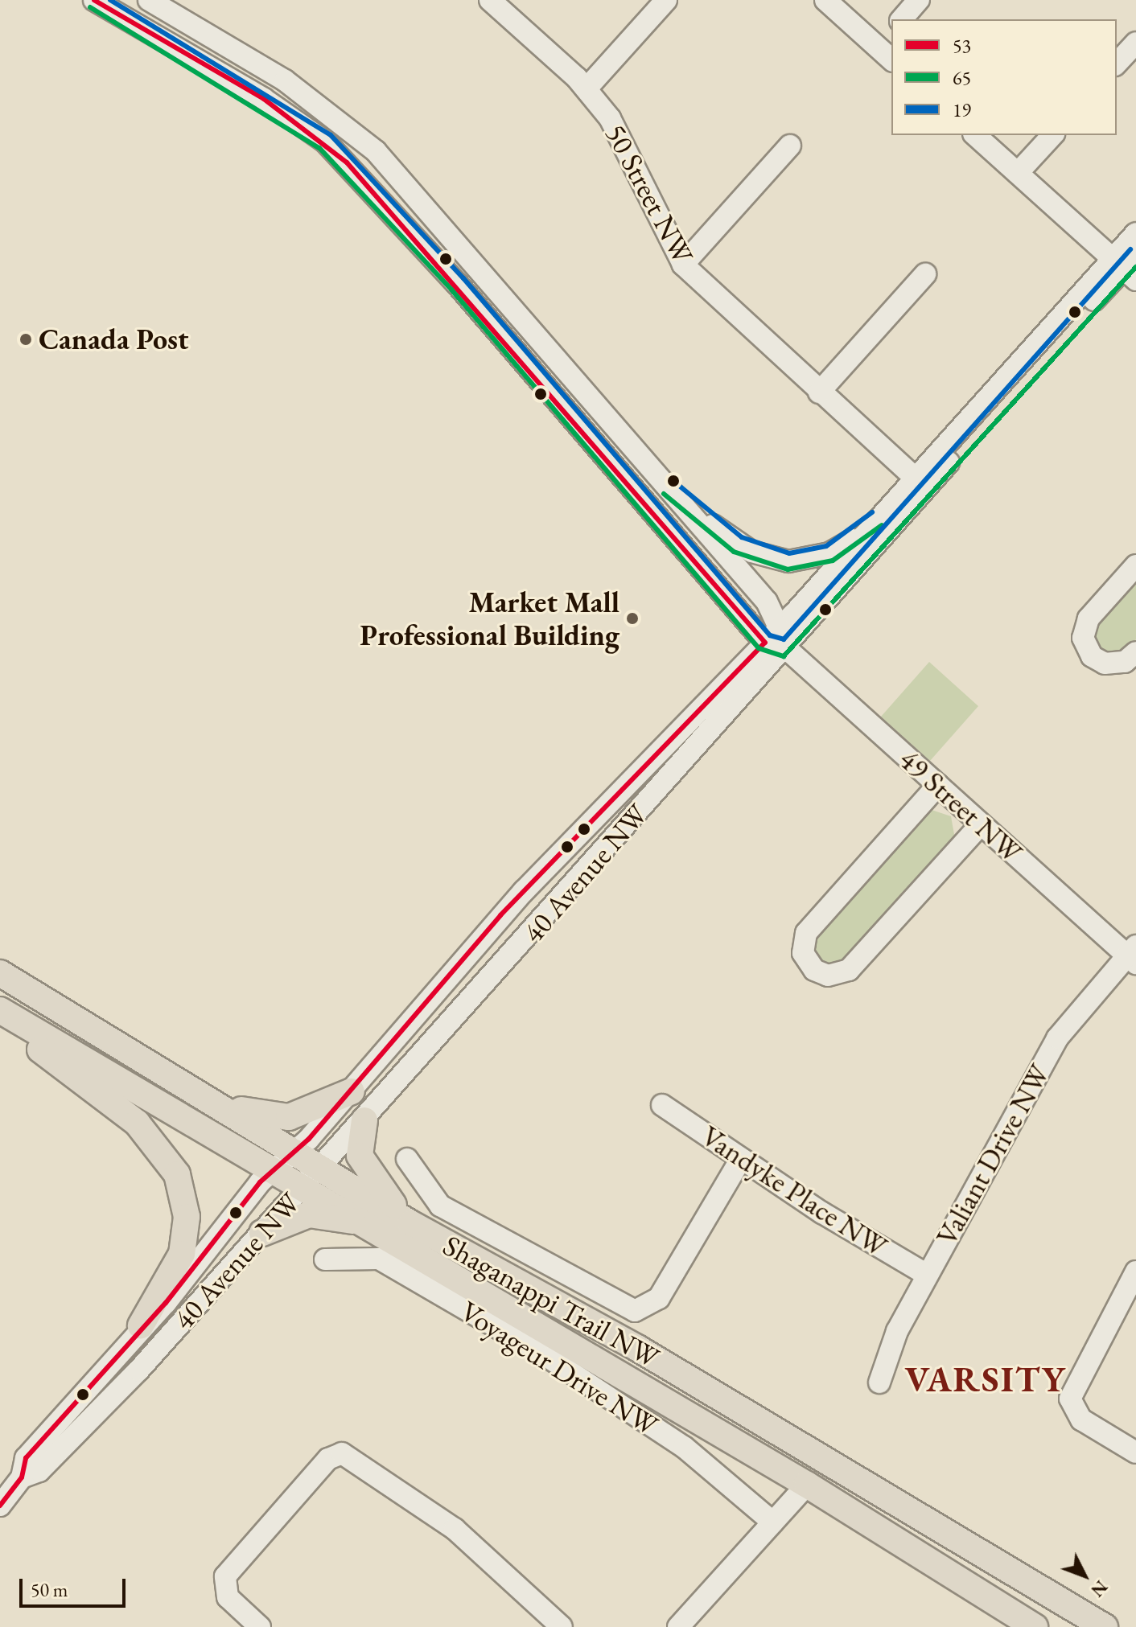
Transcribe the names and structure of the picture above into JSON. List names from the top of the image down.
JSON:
{
  "streets": {
    "main road": ["Shaganappi Trail NW"],
    "street": [
      "50 Street NW",
      "49 Street NW",
      "40 Avenue NW",
      "Valiant Drive NW",
      "Vandyke Place NW",
      "Voyageur Drive NW"
    ]
  },
  "crossings": [
    ["50 Street NW", "40 Avenue NW"],
    ["49 Street NW", "40 Avenue NW"],
    ["49 Street NW", "Valiant Drive NW"],
    ["40 Avenue NW", "Shaganappi Trail NW"],
    ["Valiant Drive NW", "Vandyke Place NW"]
  ],
  "districts": ["VARSITY"],
  "places": ["Canada Post", "Market Mall Professional Building"],
  "lines": ["transit line 53", "transit line 19", "transit line 65"],
  "legend": ["53", "65", "19"],
  "scale_bar": "50 m",
  "north": "bottom right"
}
